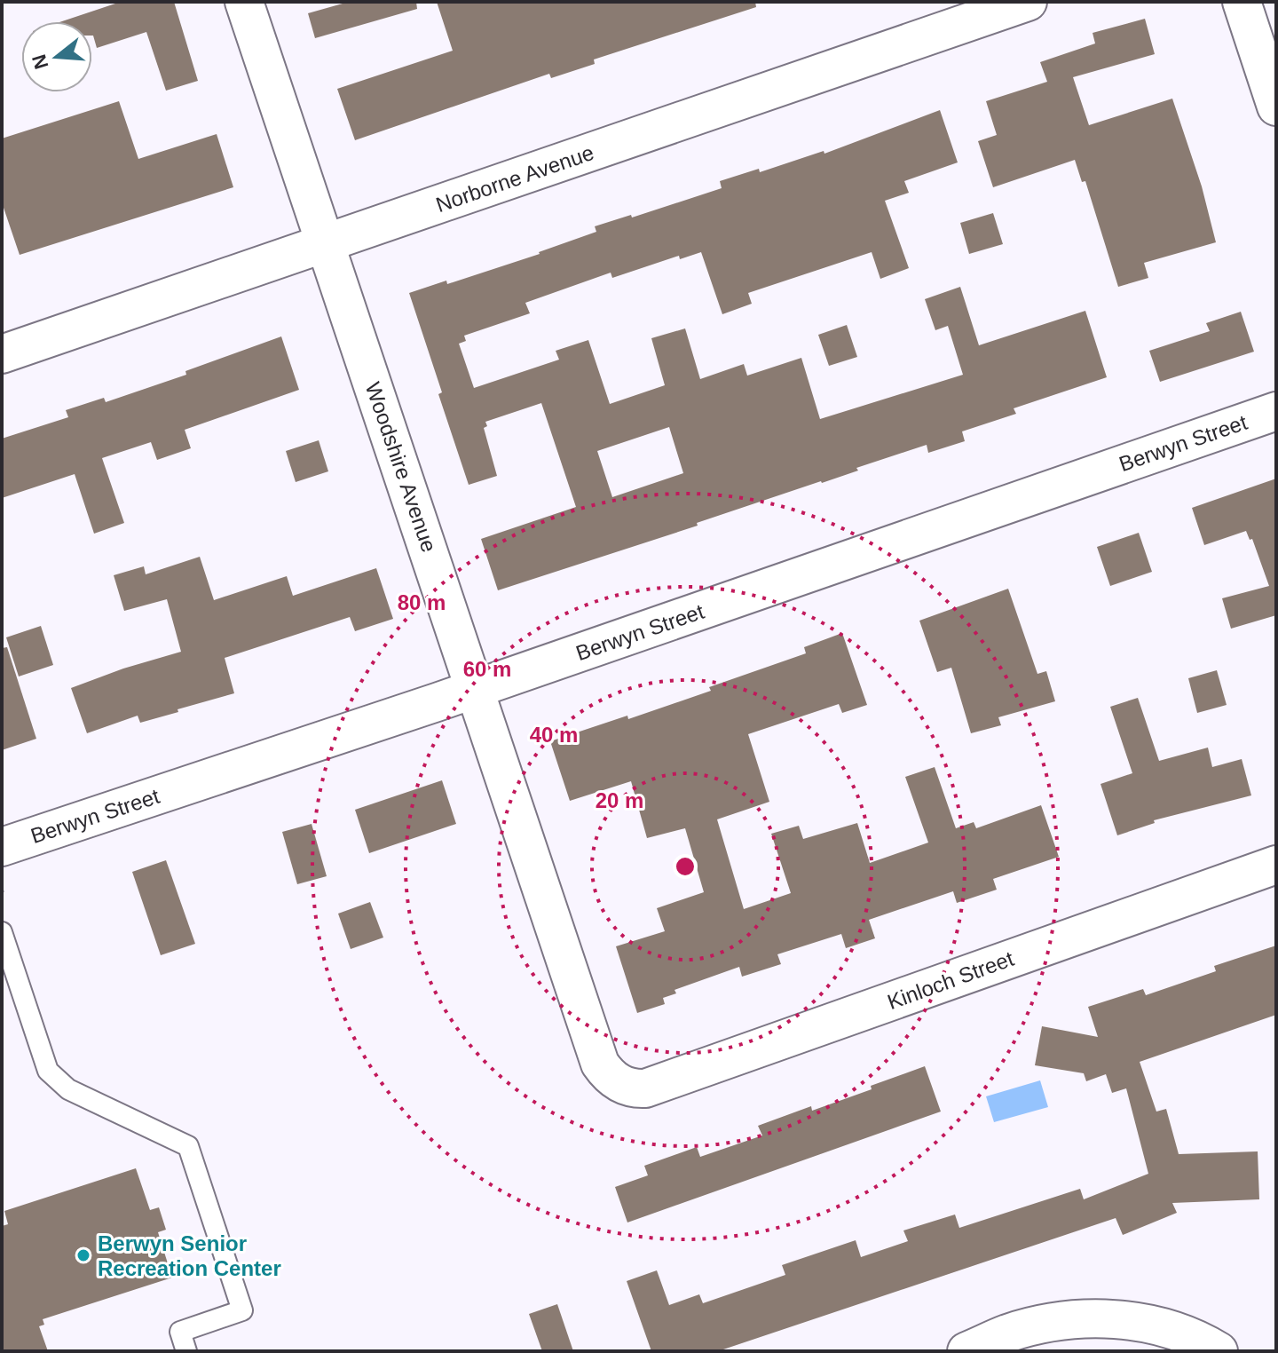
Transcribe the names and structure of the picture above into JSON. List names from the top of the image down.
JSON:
{
  "streets": {
    "street": [
      "Norborne Avenue",
      "Berwyn Street",
      "Woodshire Avenue",
      "Kinloch Street"
    ]
  },
  "crossings": [
    ["Norborne Avenue", "Woodshire Avenue"],
    ["Berwyn Street", "Woodshire Avenue"],
    ["Woodshire Avenue", "Kinloch Street"]
  ],
  "places": ["Berwyn Senior Recreation Center"],
  "north": "left",
  "rings": [
    "80 m",
    "60 m",
    "40 m",
    "20 m"
  ]
}
